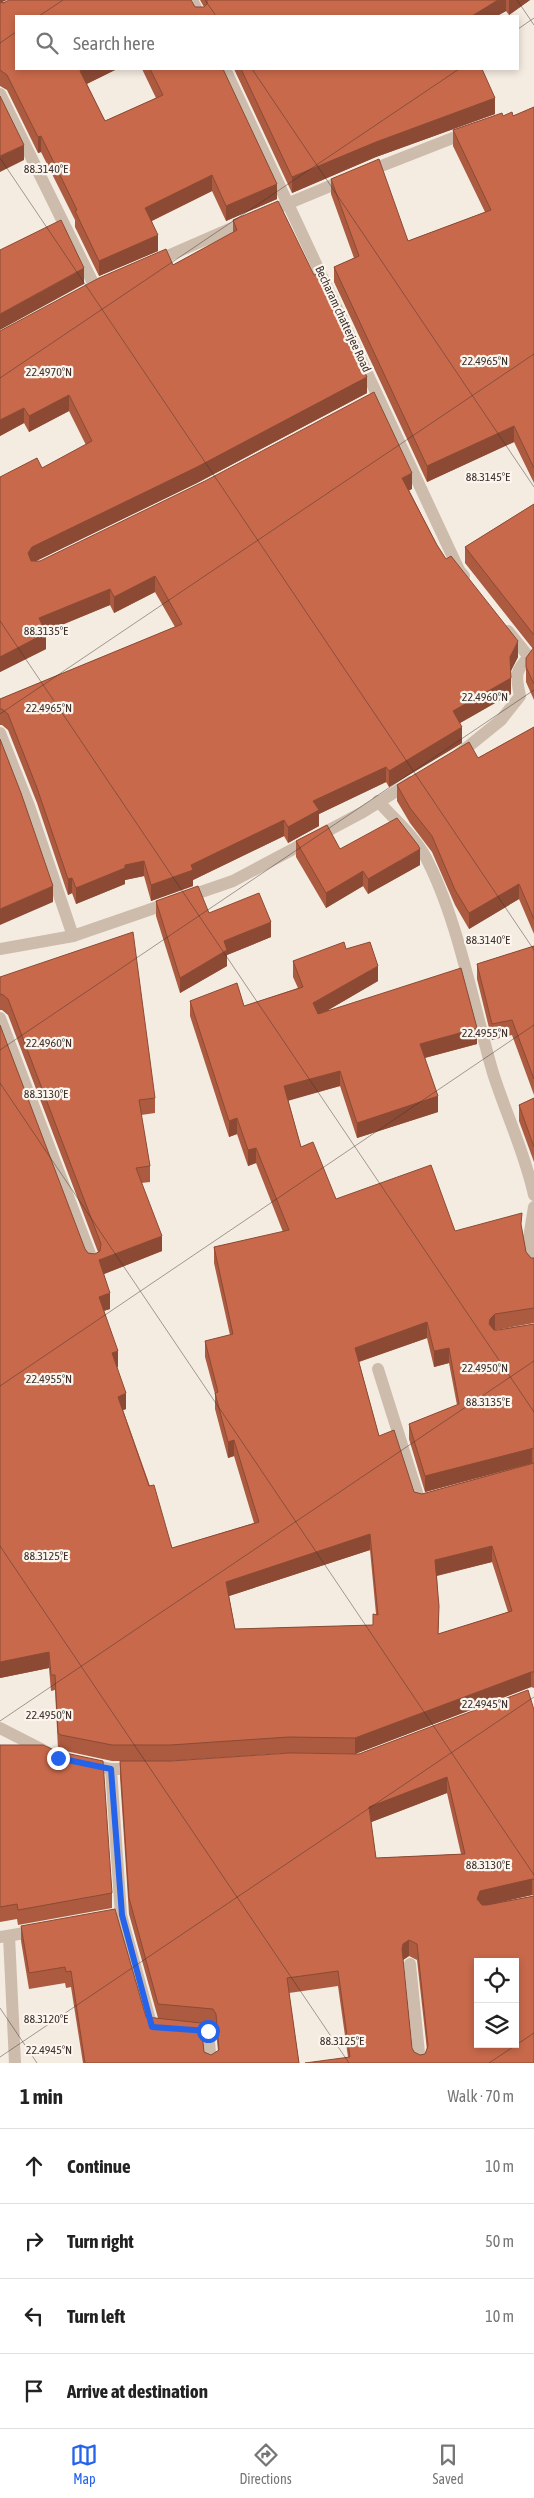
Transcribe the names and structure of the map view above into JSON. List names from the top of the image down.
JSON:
{
  "streets": {
    "street": ["Becharam chatterjee Road"]
  },
  "page": {
    "search": "Search here",
    "heading": ["1 min", "Walk · 70 m"],
    "list": [
      ["Continue", "10 m"],
      ["Turn right", "50 m"],
      ["Turn left", "10 m"],
      "Arrive at destination"
    ],
    "nav": ["Map", "Directions", "Saved"]
  },
  "coordinates": [
    "88.3140°E",
    "22.4965°N",
    "22.4970°N",
    "88.3145°E",
    "88.3135°E",
    "22.4960°N",
    "22.4955°N",
    "88.3130°E",
    "22.4950°N",
    "88.3125°E",
    "22.4945°N",
    "88.3120°E"
  ]
}
